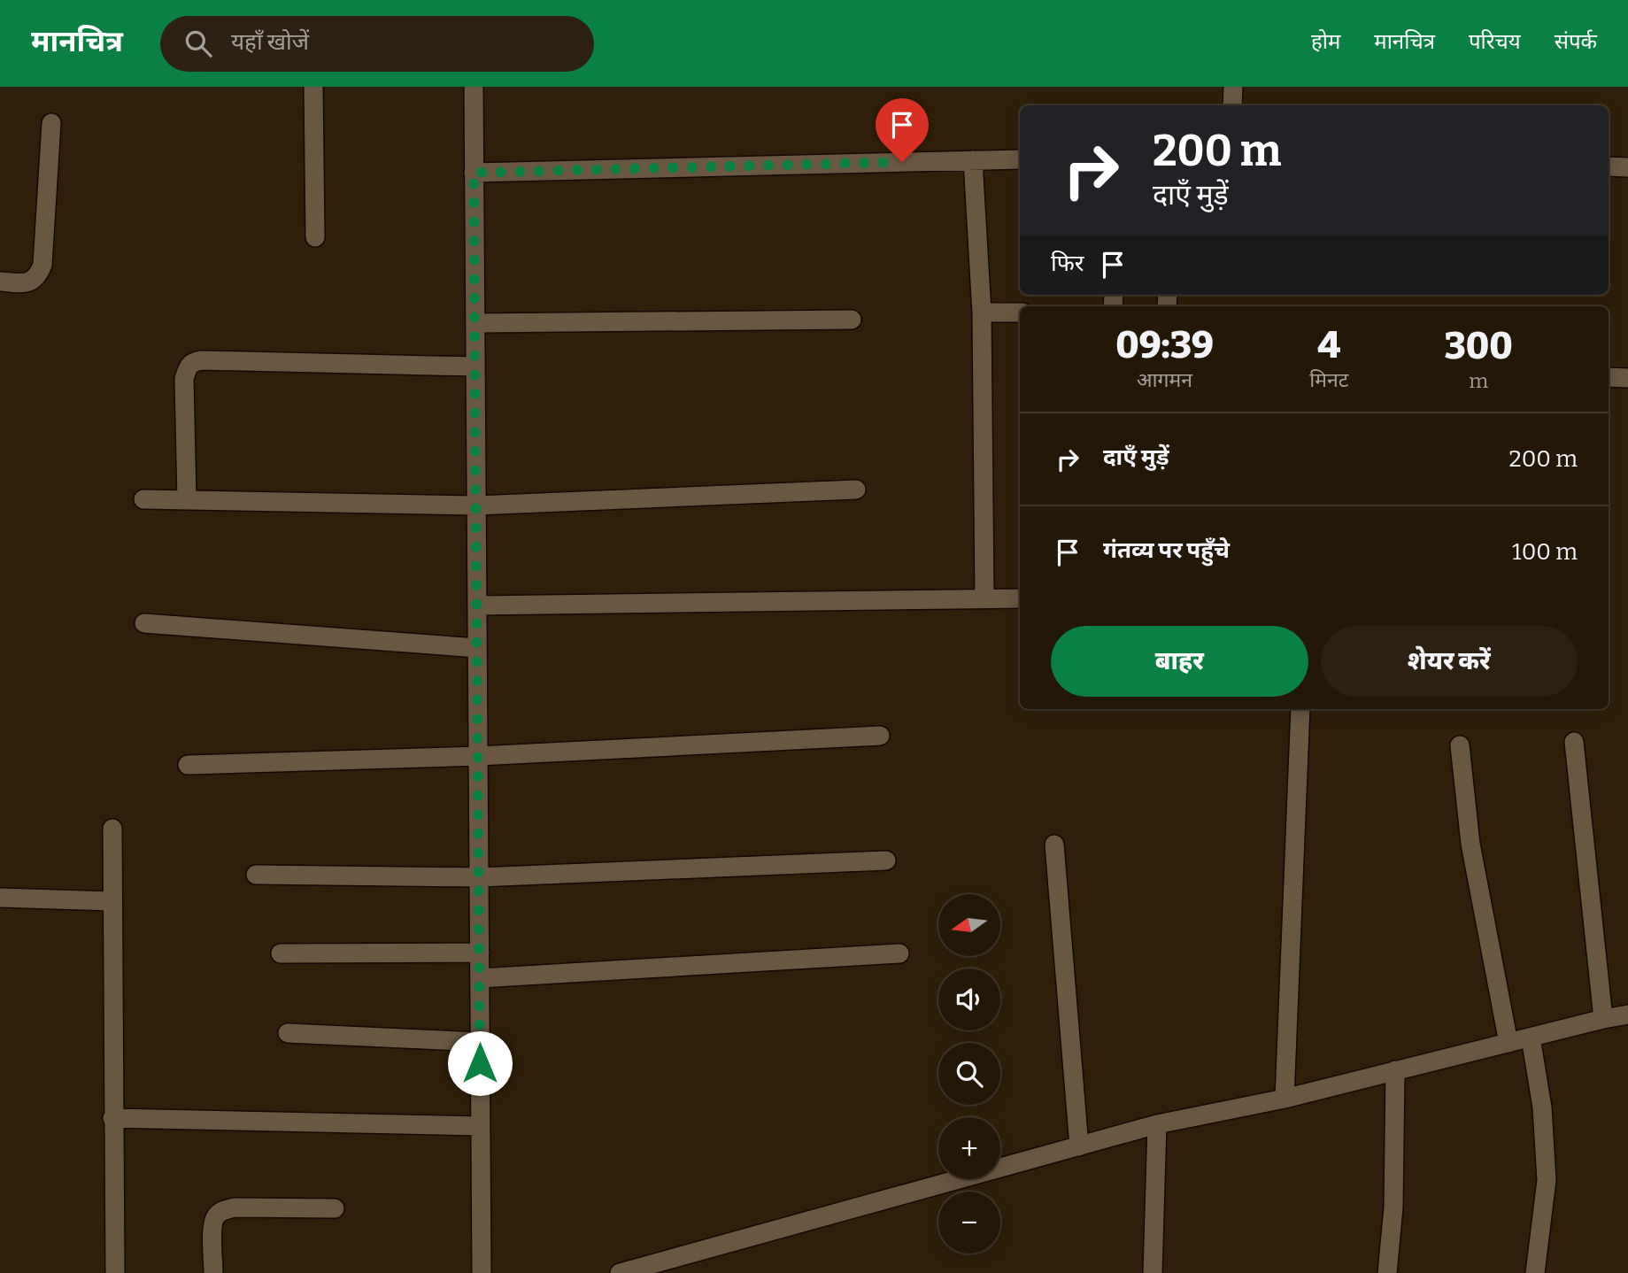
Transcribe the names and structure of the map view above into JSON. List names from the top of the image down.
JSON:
{
  "north": "left",
  "page": {
    "header": "मानचित्र",
    "search": "यहाँ खोजें",
    "nav": [
      "होम",
      "मानचित्र",
      "परिचय",
      "संपर्क"
    ],
    "turn": ["200 m", "दाएँ मुड़ें"],
    "then": "फिर",
    "eta": [
      "09:39",
      "आगमन",
      "4",
      "मिनट",
      "300",
      "m"
    ],
    "list": [
      {
        "name": "दाएँ मुड़ें",
        "value": "200 m"
      },
      {
        "name": "गंतव्य पर पहुँचे",
        "value": "100 m"
      }
    ],
    "buttons": ["बाहर", "शेयर करें"],
    "map_buttons": ["+", "−"]
  }
}
